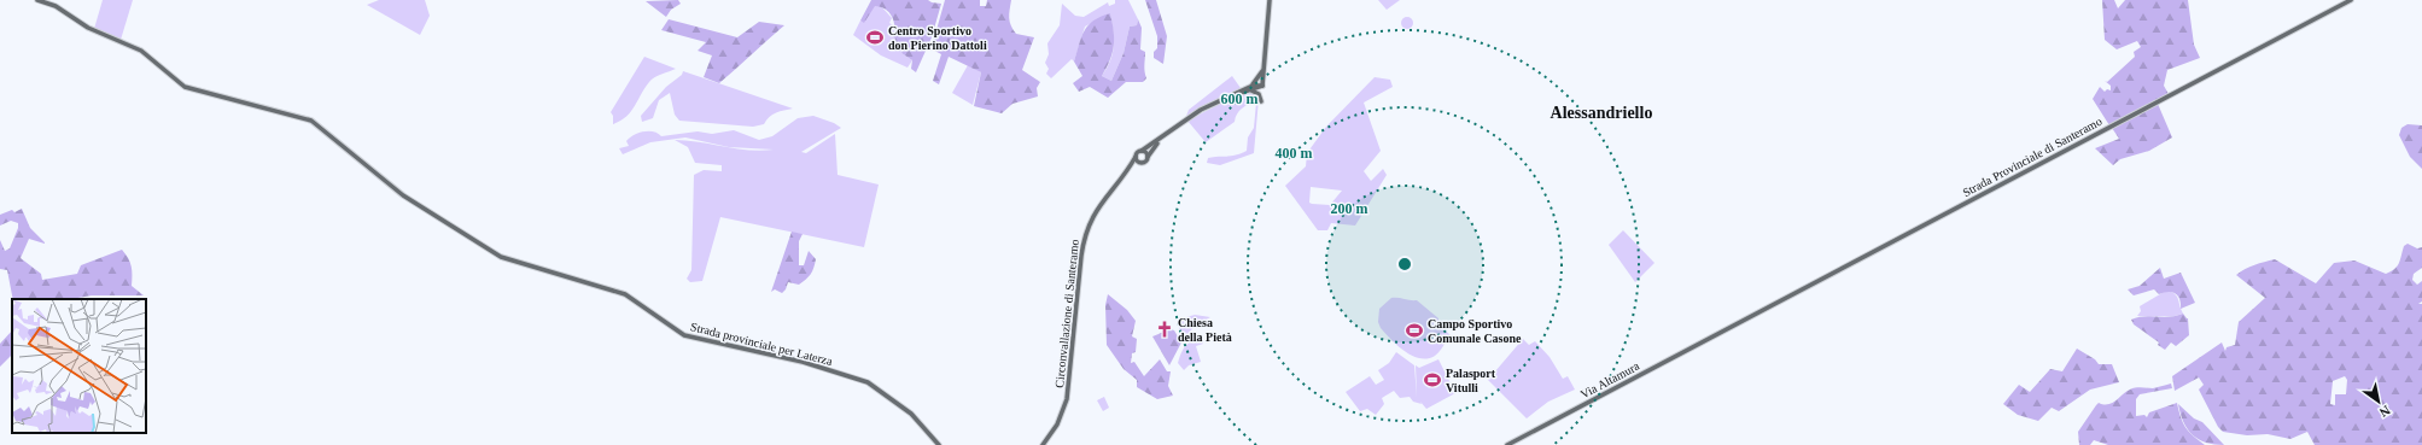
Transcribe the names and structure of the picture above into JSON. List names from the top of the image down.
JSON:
{
  "streets": {
    "main road": [
      "Strada Provinciale di Santeramo",
      "Circonvallazione di Santeramo",
      "Strada provinciale per Laterza",
      "Via Altamura"
    ]
  },
  "crossings": [
    ["Strada Provinciale di Santeramo", "Via Altamura"]
  ],
  "districts": ["Alessandriello"],
  "places": {
    "sports": ["Centro Sportivo don Pierino Dattoli", "Campo Sportivo Comunale Casone", "Palasport Vitulli"],
    "church": ["Chiesa della Pietà"]
  },
  "north": "bottom right",
  "rings": ["600 m", "400 m", "200 m"]
}
